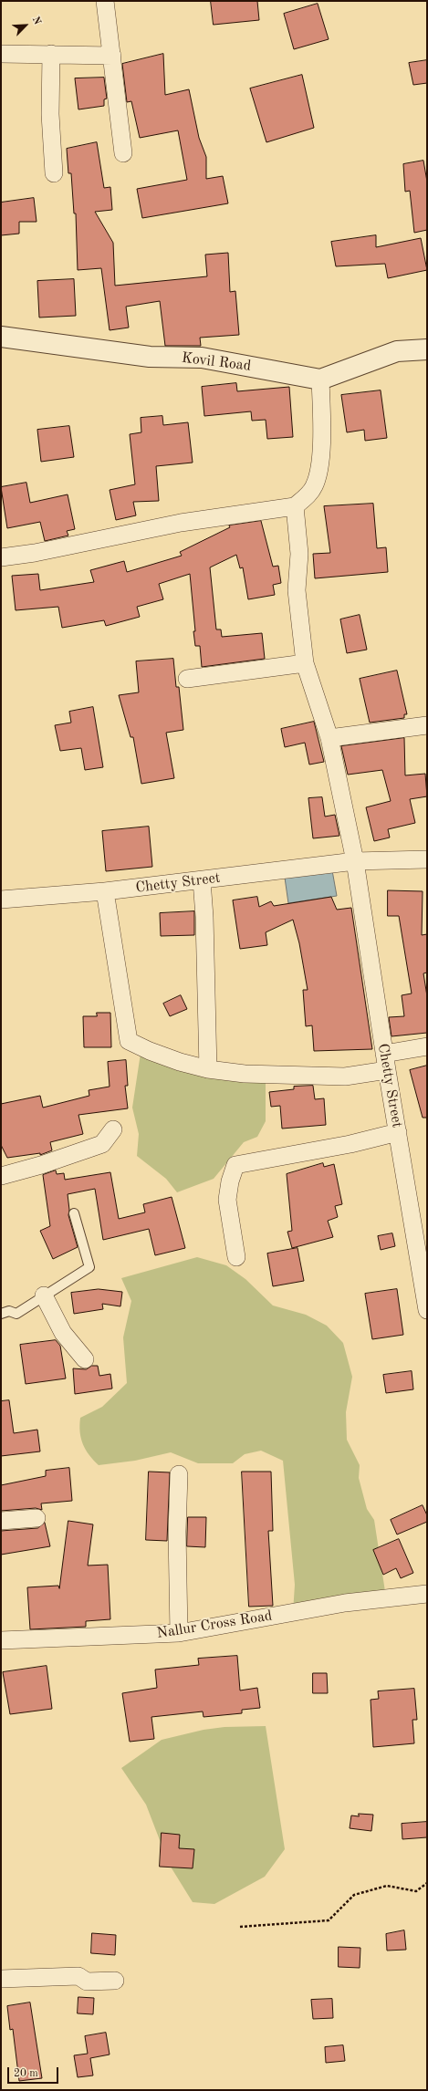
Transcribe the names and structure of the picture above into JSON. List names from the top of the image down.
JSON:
{
  "streets": {
    "street": ["Kovil Road", "Chetty Street", "Nallur Cross Road"]
  },
  "scale_bar": "20 m",
  "north": "top right"
}
